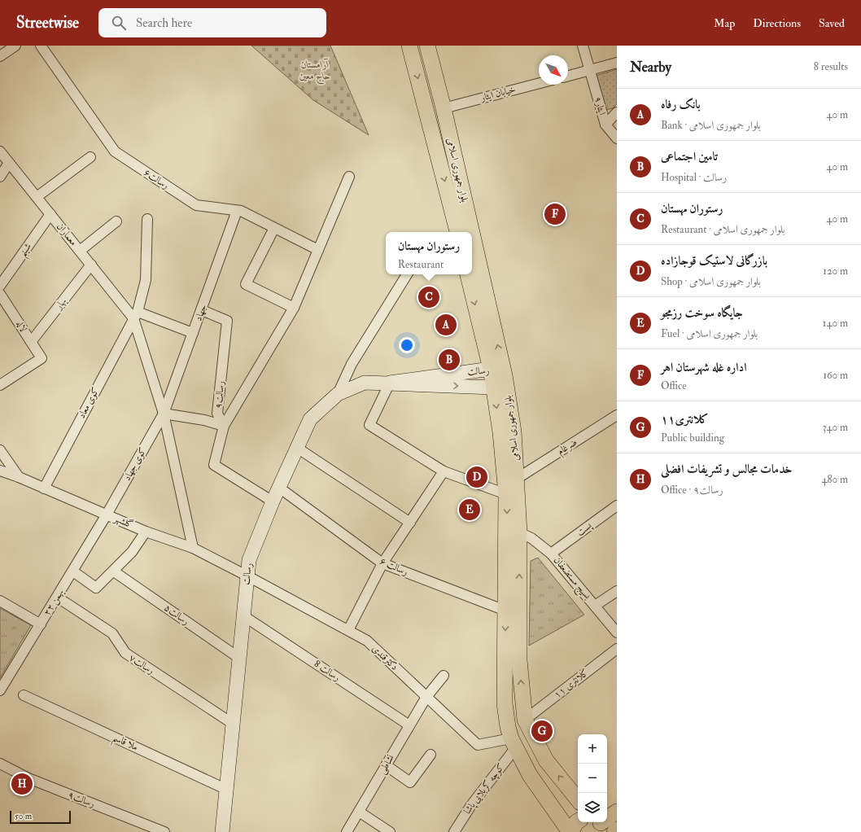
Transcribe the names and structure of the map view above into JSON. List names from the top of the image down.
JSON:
{
  "streets": {
    "main road": ["بلوار جمهوری اسلامی", "رسالت"],
    "street": [
      "خیابان ایثار",
      "ایثار۹",
      "رسالت۶",
      "معماران",
      "شبنم",
      "بهار",
      "جهاد",
      "لاله",
      "رسالت۹",
      "کوی معاد",
      "ضرغام",
      "کوی جهاد",
      "گلشهر",
      "پست",
      "رسالت ۶",
      "بسیج مستضعفان",
      "۲۲ بهمن",
      "رسالت۵",
      "دکترقندی",
      "رسالت۷",
      "رسالت 8",
      "کلانتری ۱۱",
      "ملا قاسم",
      "نشاطی",
      "کوچه کربلایی پاشا"
    ]
  },
  "crossings": [
    ["خیابان ایثار", "بلوار جمهوری اسلامی"],
    ["بلوار جمهوری اسلامی", "رسالت"],
    ["بلوار جمهوری اسلامی", "ضرغام"],
    ["بلوار جمهوری اسلامی", "رسالت ۶"],
    ["بلوار جمهوری اسلامی", "بسیج مستضعفان"],
    ["بلوار جمهوری اسلامی", "دکترقندی"],
    ["بلوار جمهوری اسلامی", "کلانتری ۱۱"],
    ["بلوار جمهوری اسلامی", "کوچه کربلایی پاشا"],
    ["رسالت۶", "جهاد"],
    ["معماران", "شبنم"],
    ["معماران", "بهار"],
    ["معماران", "کوی معاد"],
    ["بهار", "لاله"],
    ["جهاد", "رسالت۹"],
    ["جهاد", "کوی جهاد"],
    ["رسالت", "گلشهر"],
    ["رسالت", "رسالت ۶"],
    ["رسالت", "رسالت۵"],
    ["رسالت", "دکترقندی"],
    ["رسالت", "رسالت۷"],
    ["رسالت", "رسالت 8"],
    ["رسالت", "ملا قاسم"],
    ["کوی معاد", "گلشهر"],
    ["کوی جهاد", "گلشهر"],
    ["کوی جهاد", "۲۲ بهمن"],
    ["گلشهر", "۲۲ بهمن"],
    ["گلشهر", "دکترقندی"],
    ["پست", "بسیج مستضعفان"],
    ["۲۲ بهمن", "رسالت۷"],
    ["دکترقندی", "نشاطی"],
    ["دکترقندی", "کوچه کربلایی پاشا"],
    ["رسالت 8", "نشاطی"]
  ],
  "parks": ["آرامستان حاج معین"],
  "scale_bar": "50 m",
  "north": "bottom right",
  "page": {
    "header": "Streetwise",
    "search": "Search here",
    "nav": ["Map", "Directions", "Saved"],
    "heading": ["Nearby", "8 results"],
    "list": [
      {
        "mark": "A",
        "name": "بانک رفاه",
        "note": "Bank · بلوار جمهوری اسلامی",
        "value": "40 m"
      },
      {
        "mark": "B",
        "name": "تامین اجتماعی",
        "note": "Hospital · رسالت",
        "value": "40 m"
      },
      {
        "mark": "C",
        "name": "رستوران مهستان",
        "note": "Restaurant · بلوار جمهوری اسلامی",
        "value": "40 m"
      },
      {
        "mark": "D",
        "name": "بازرگانی لاستیک قوجازاده",
        "note": "Shop · بلوار جمهوری اسلامی",
        "value": "120 m"
      },
      {
        "mark": "E",
        "name": "جایگاه سوخت رزمجو",
        "note": "Fuel · بلوار جمهوری اسلامی",
        "value": "140 m"
      },
      {
        "mark": "F",
        "name": "اداره غله شهرستان اهر",
        "note": "Office",
        "value": "160 m"
      },
      {
        "mark": "G",
        "name": "کلانتری۱۱",
        "note": "Public building",
        "value": "340 m"
      },
      {
        "mark": "H",
        "name": "خدمات مجالس و تشریفات افضلی",
        "note": "Office · رسالت۹",
        "value": "480 m"
      }
    ],
    "pins": [
      "F",
      "C",
      "A",
      "B",
      "D",
      "E",
      "G",
      "H"
    ],
    "popup": ["رستوران مهستان", "Restaurant"],
    "map_buttons": ["+", "−"],
    "scale": "50 m"
  }
}
